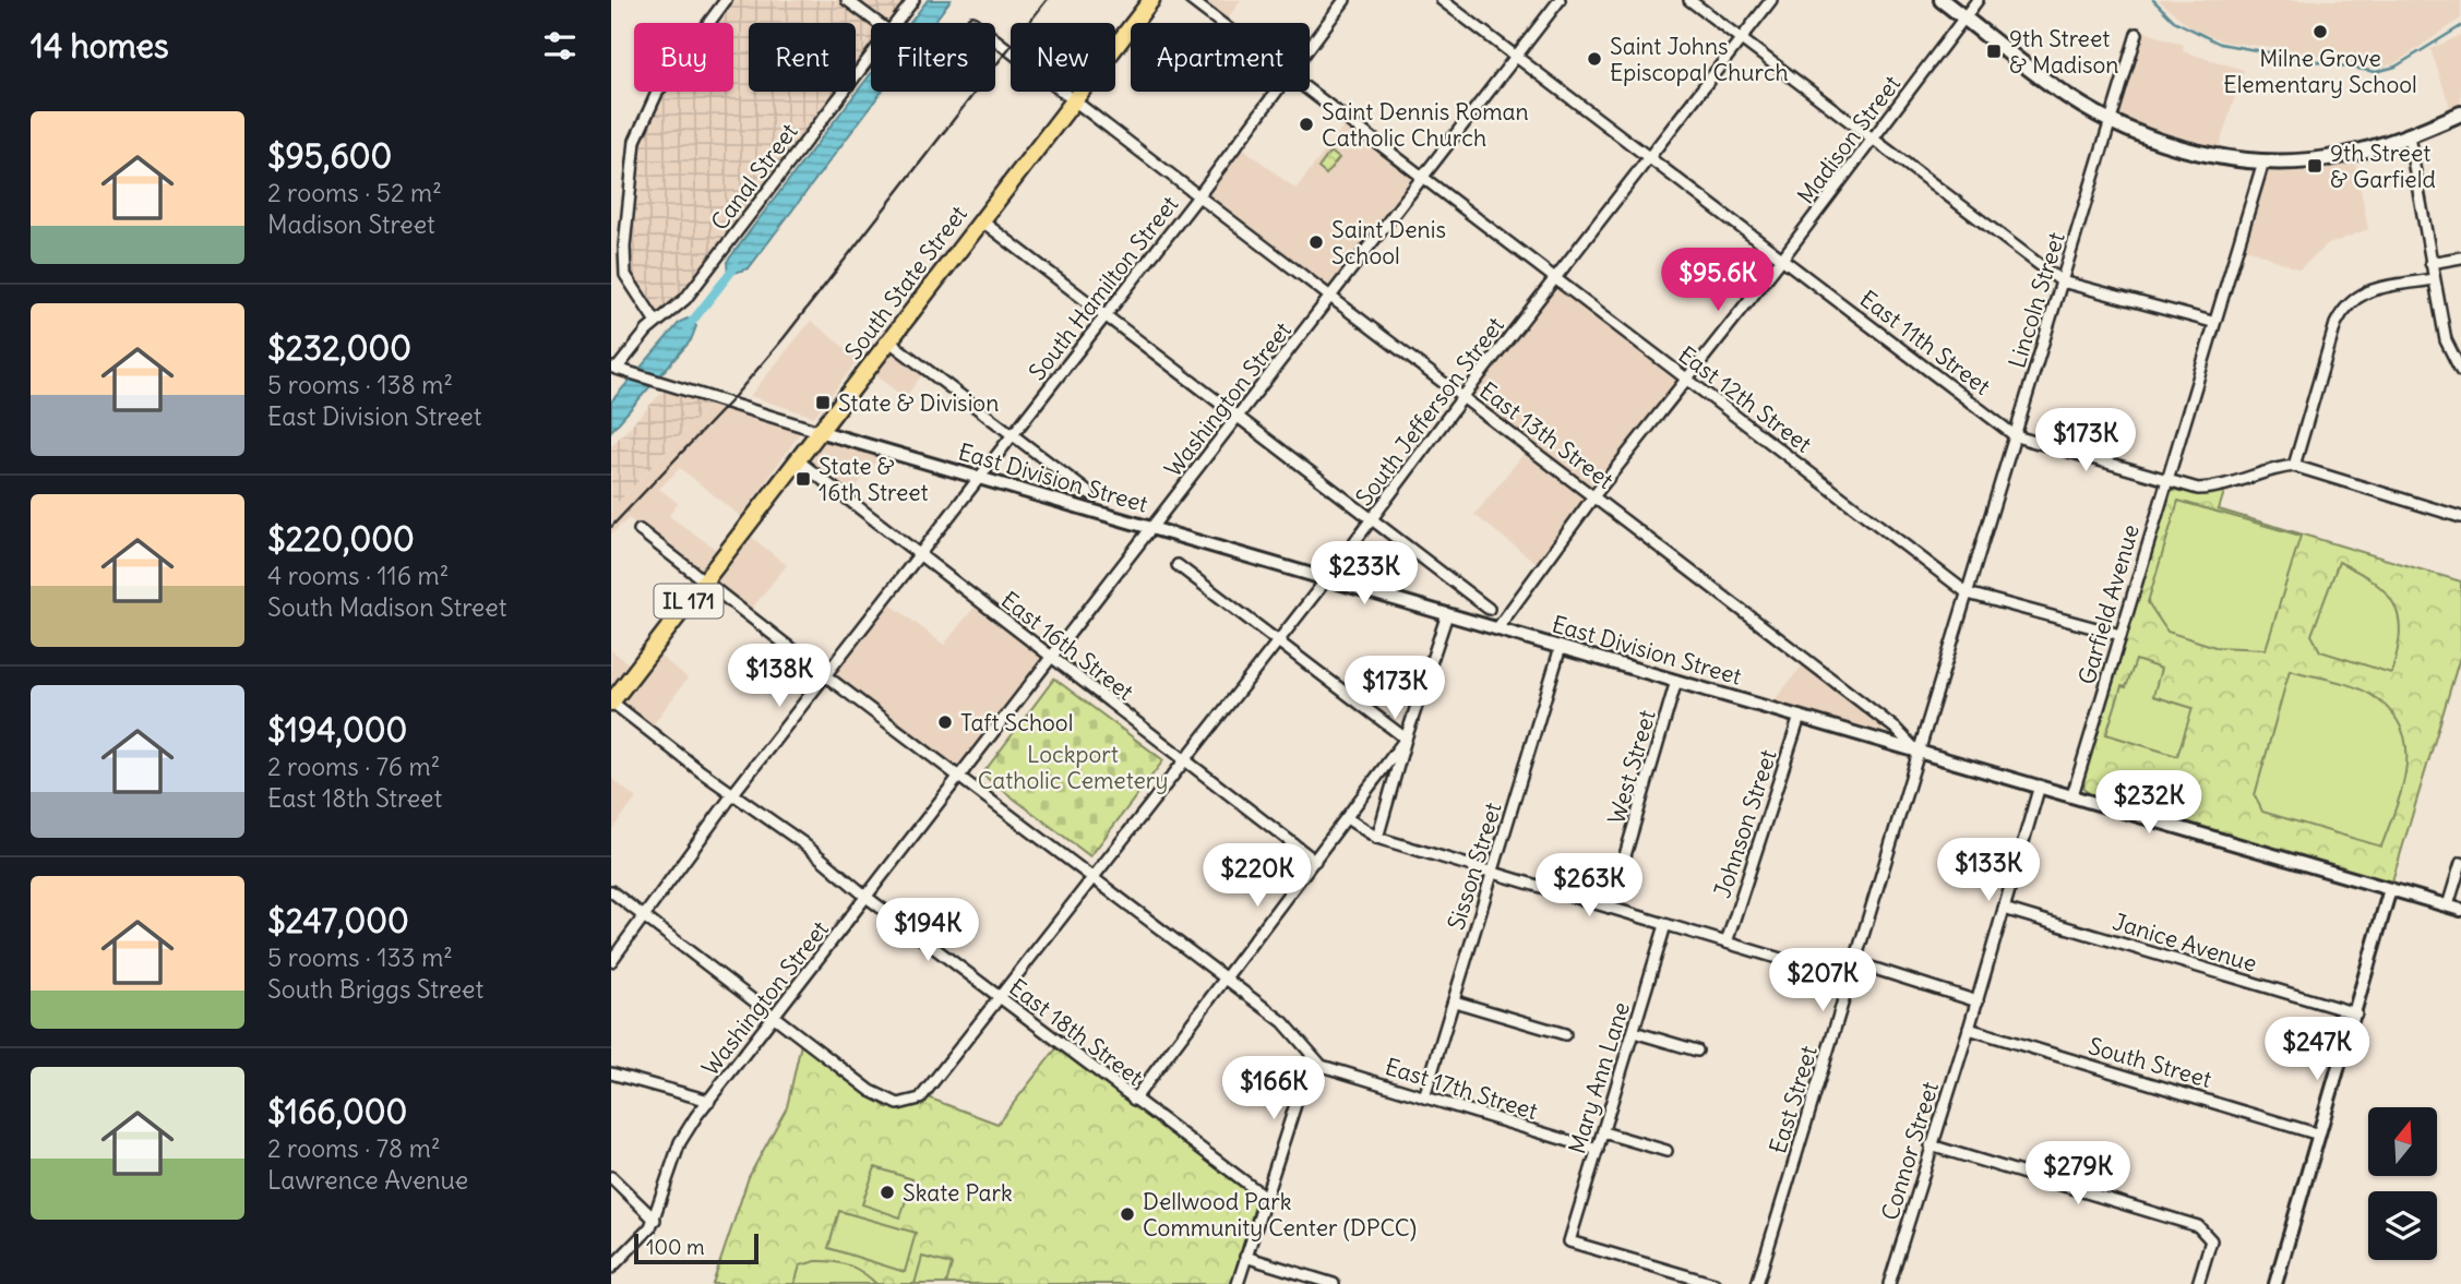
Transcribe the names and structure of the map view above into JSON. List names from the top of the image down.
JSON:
{
  "streets": {
    "main road": ["South State Street", "IL 171"],
    "street": [
      "Madison Street",
      "Canal Street",
      "South Hamilton Street",
      "Lincoln Street",
      "East 11th Street",
      "Washington Street",
      "East 12th Street",
      "South Jefferson Street",
      "East 13th Street",
      "East Division Street",
      "Garfield Avenue",
      "East 16th Street",
      "West Street",
      "Johnson Street",
      "Sisson Street",
      "Janice Avenue",
      "East 18th Street",
      "South Street",
      "Mary Ann Lane",
      "East 17th Street",
      "East Street",
      "Connor Street"
    ]
  },
  "crossings": [
    ["Madison Street", "East 11th Street"],
    ["Madison Street", "East 12th Street"],
    ["Madison Street", "East 13th Street"],
    ["Madison Street", "East Division Street"],
    ["South State Street", "East 13th Street"],
    ["South State Street", "East Division Street"],
    ["South State Street", "East 16th Street"],
    ["South State Street", "East 18th Street"],
    ["South State Street", "East 17th Street"],
    ["South Hamilton Street", "East 13th Street"],
    ["South Hamilton Street", "East Division Street"],
    ["South Hamilton Street", "East 16th Street"],
    ["South Hamilton Street", "East 18th Street"],
    ["South Hamilton Street", "East 17th Street"],
    ["Lincoln Street", "East 11th Street"],
    ["Lincoln Street", "East 12th Street"],
    ["Lincoln Street", "East 13th Street"],
    ["Lincoln Street", "East Division Street"],
    ["Lincoln Street", "East Street"],
    ["East 11th Street", "Washington Street"],
    ["East 11th Street", "South Jefferson Street"],
    ["East 11th Street", "Garfield Avenue"],
    ["Washington Street", "East 12th Street"],
    ["Washington Street", "South Jefferson Street"],
    ["Washington Street", "East 13th Street"],
    ["Washington Street", "East Division Street"],
    ["Washington Street", "East 16th Street"],
    ["Washington Street", "East 18th Street"],
    ["Washington Street", "East 17th Street"],
    ["East 12th Street", "South Jefferson Street"],
    ["East 12th Street", "Garfield Avenue"],
    ["South Jefferson Street", "East 13th Street"],
    ["South Jefferson Street", "East Division Street"],
    ["South Jefferson Street", "East 16th Street"],
    ["South Jefferson Street", "East 18th Street"],
    ["South Jefferson Street", "East 17th Street"],
    ["East 13th Street", "East Division Street"],
    ["East 13th Street", "East Street"],
    ["East Division Street", "Garfield Avenue"],
    ["East Division Street", "West Street"],
    ["East Division Street", "Johnson Street"],
    ["East Division Street", "Sisson Street"],
    ["East Division Street", "East Street"],
    ["East Division Street", "Connor Street"],
    ["Sisson Street", "East 17th Street"],
    ["Janice Avenue", "Connor Street"],
    ["South Street", "Connor Street"],
    ["Mary Ann Lane", "East 17th Street"]
  ],
  "parks": ["Lockport Catholic Cemetery"],
  "places": {
    "other": [
      "Milne Grove Elementary School",
      "Saint Johns Episcopal Church",
      "Saint Dennis Roman Catholic Church",
      "Saint Denis School",
      "Taft School",
      "Skate Park",
      "Dellwood Park Community Center (DPCC)"
    ],
    "transit": [
      "9th Street & Madison",
      "9th Street & Garfield",
      "State & Division",
      "State & 16th Street"
    ]
  },
  "scale_bar": "100 m",
  "north": "top",
  "page": {
    "heading": "14 homes",
    "chip": [
      "Buy",
      "Rent",
      "Filters",
      "New",
      "Apartment"
    ],
    "list": [
      {
        "name": "$95,600",
        "note": "2 rooms · 52 m² · Madison Street"
      },
      {
        "name": "$232,000",
        "note": "5 rooms · 138 m² · East Division Street"
      },
      {
        "name": "$220,000",
        "note": "4 rooms · 116 m² · South Madison Street"
      },
      {
        "name": "$194,000",
        "note": "2 rooms · 76 m² · East 18th Street"
      },
      {
        "name": "$247,000",
        "note": "5 rooms · 133 m² · South Briggs Street"
      },
      {
        "name": "$166,000",
        "note": "2 rooms · 78 m² · Lawrence Avenue"
      }
    ],
    "price": [
      "$95.6K",
      "$173K",
      "$233K",
      "$138K",
      "$173K",
      "$232K",
      "$133K",
      "$220K",
      "$263K",
      "$194K",
      "$207K",
      "$247K",
      "$166K",
      "$279K"
    ],
    "scale": "100 m"
  }
}
